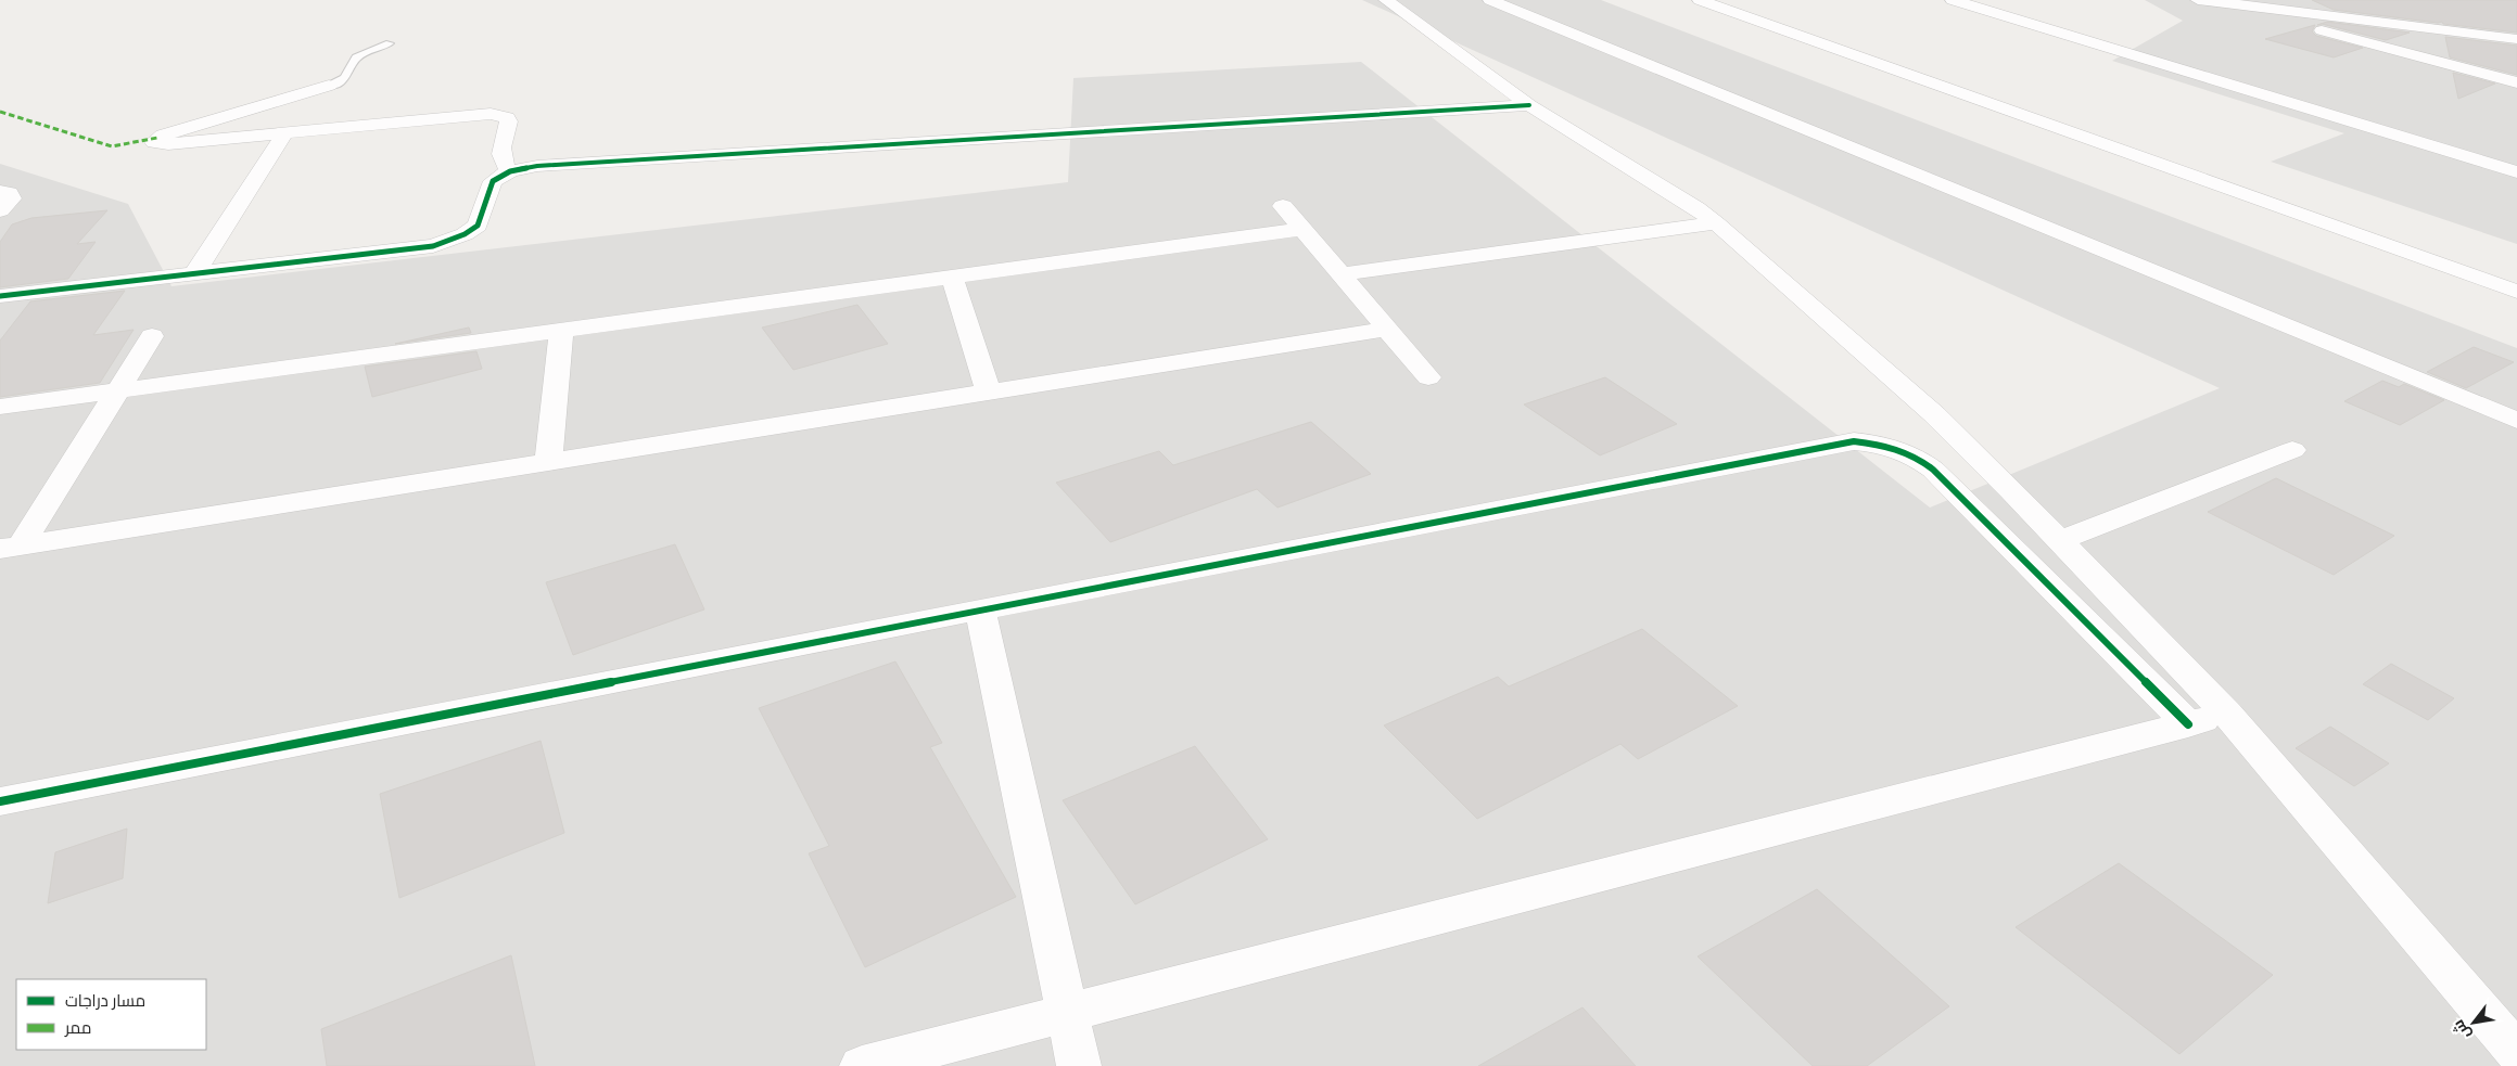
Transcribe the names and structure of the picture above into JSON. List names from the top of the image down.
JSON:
{
  "legend": ["مسار دراجات", "ممر"],
  "north": "bottom left"
}
